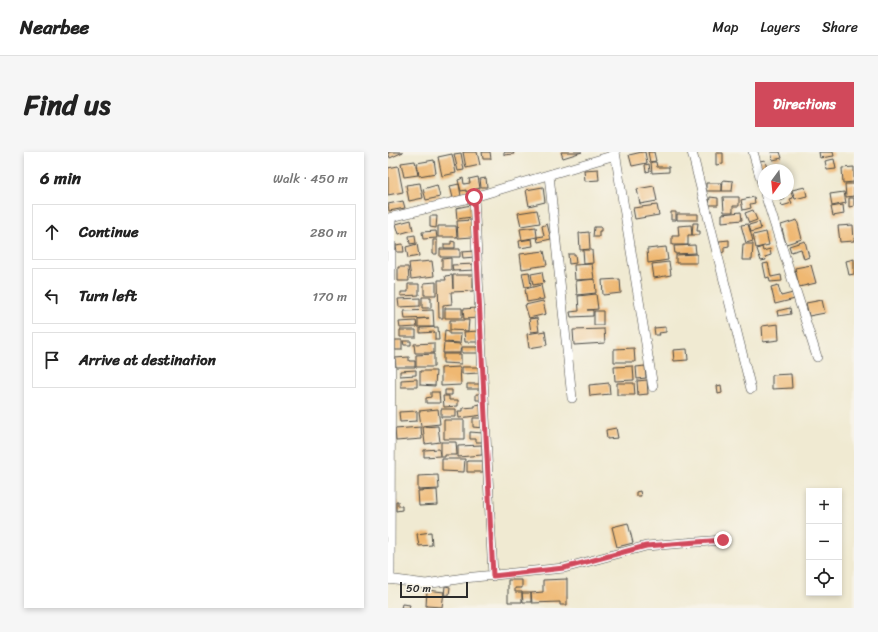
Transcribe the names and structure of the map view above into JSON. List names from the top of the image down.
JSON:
{
  "scale_bar": "50 m",
  "north": "bottom",
  "page": {
    "header": "Nearbee",
    "nav": ["Map", "Layers", "Share"],
    "title": "Find us",
    "buttons": "Directions",
    "heading": ["6 min", "Walk · 450 m"],
    "list": [
      ["Continue", "280 m"],
      ["Turn left", "170 m"],
      "Arrive at destination"
    ],
    "map_buttons": ["+", "−"],
    "scale": "50 m"
  }
}
